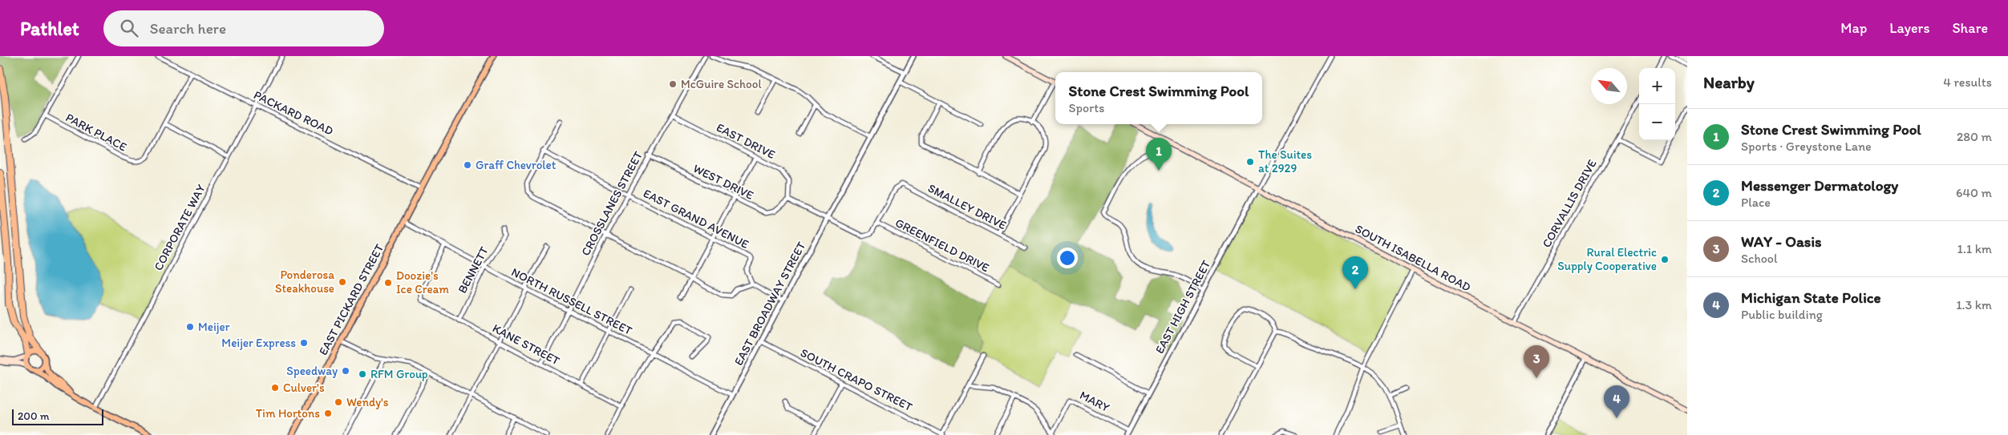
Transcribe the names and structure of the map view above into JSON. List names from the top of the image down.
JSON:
{
  "streets": {
    "main road": ["SOUTH ISABELLA ROAD", "EAST PICKARD STREET"],
    "street": [
      "PACKARD ROAD",
      "PARK PLACE",
      "EAST DRIVE",
      "WEST DRIVE",
      "CROSSLANES STREET",
      "CORVALLIS DRIVE",
      "SMALLEY DRIVE",
      "EAST GRAND AVENUE",
      "CORPORATE WAY",
      "GREENFIELD DRIVE",
      "BENNETT",
      "NORTH RUSSELL STREET",
      "EAST BROADWAY STREET",
      "EAST HIGH STREET",
      "KANE STREET",
      "SOUTH CRAPO STREET",
      "MARY"
    ]
  },
  "crossings": [
    ["PACKARD ROAD", "CORPORATE WAY"],
    ["PACKARD ROAD", "EAST PICKARD STREET"],
    ["EAST DRIVE", "WEST DRIVE"],
    ["EAST DRIVE", "CROSSLANES STREET"],
    ["WEST DRIVE", "CROSSLANES STREET"],
    ["CROSSLANES STREET", "EAST GRAND AVENUE"],
    ["CROSSLANES STREET", "NORTH RUSSELL STREET"],
    ["CROSSLANES STREET", "KANE STREET"],
    ["CORVALLIS DRIVE", "SOUTH ISABELLA ROAD"],
    ["SMALLEY DRIVE", "GREENFIELD DRIVE"],
    ["SOUTH ISABELLA ROAD", "EAST HIGH STREET"],
    ["BENNETT", "NORTH RUSSELL STREET"],
    ["BENNETT", "KANE STREET"],
    ["EAST PICKARD STREET", "NORTH RUSSELL STREET"],
    ["NORTH RUSSELL STREET", "EAST BROADWAY STREET"],
    ["NORTH RUSSELL STREET", "KANE STREET"],
    ["EAST BROADWAY STREET", "SOUTH CRAPO STREET"],
    ["EAST HIGH STREET", "MARY"]
  ],
  "places": [
    "McGuire School",
    "The Suites at 2929",
    "Graff Chevrolet",
    "Rural Electric Supply Cooperative",
    "Ponderosa Steakhouse",
    "Doozie's Ice Cream",
    "Meijer",
    "Meijer Express",
    "Speedway",
    "RFM Group",
    "Culver's",
    "Wendy's",
    "Tim Hortons"
  ],
  "scale_bar": "200 m",
  "north": "top left",
  "page": {
    "header": "Pathlet",
    "search": "Search here",
    "nav": ["Map", "Layers", "Share"],
    "heading": ["Nearby", "4 results"],
    "map_buttons": ["+", "−"],
    "popup": ["Stone Crest Swimming Pool", "Sports"],
    "list": [
      {
        "mark": "1",
        "name": "Stone Crest Swimming Pool",
        "note": "Sports · Greystone Lane",
        "value": "280 m"
      },
      {
        "mark": "2",
        "name": "Messenger Dermatology",
        "note": "Place",
        "value": "640 m"
      },
      {
        "mark": "3",
        "name": "WAY - Oasis",
        "note": "School",
        "value": "1.1 km"
      },
      {
        "mark": "4",
        "name": "Michigan State Police",
        "note": "Public building",
        "value": "1.3 km"
      }
    ],
    "pins": [
      "1",
      "2",
      "3",
      "4"
    ],
    "scale": "200 m"
  }
}
